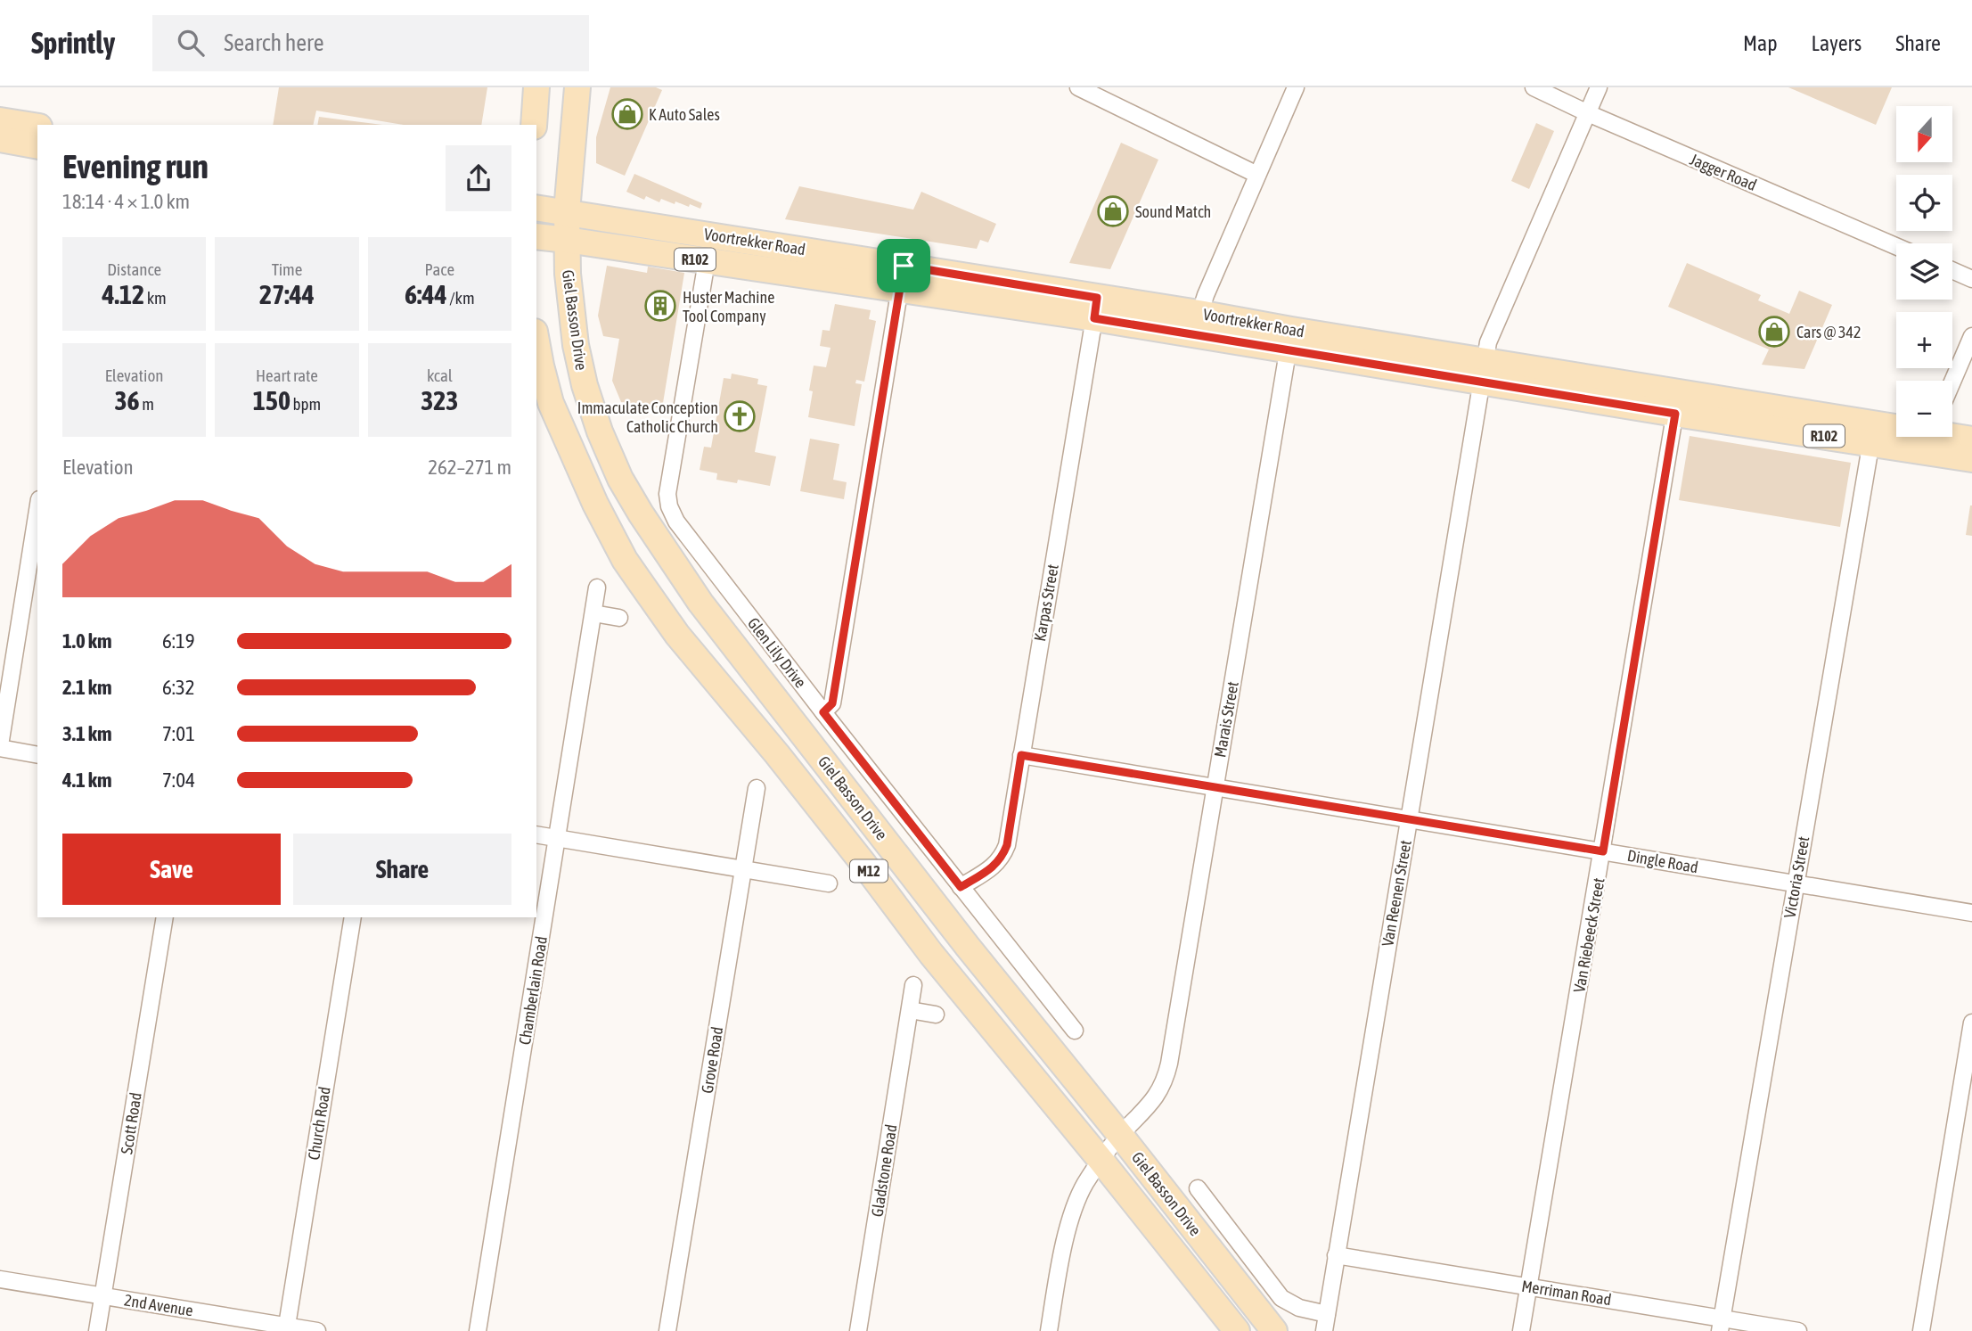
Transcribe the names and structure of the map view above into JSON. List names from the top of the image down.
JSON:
{
  "streets": {
    "main road": [
      "Voortrekker Road",
      "R102",
      "Giel Basson Drive",
      "M12"
    ],
    "street": [
      "Jagger Road",
      "Karpas Street",
      "Glen Lily Drive",
      "Marais Street",
      "Dingle Road",
      "Victoria Street",
      "Van Reenen Street",
      "Van Riebeeck Street",
      "Chamberlain Road",
      "Grove Road",
      "Scott Road",
      "Church Road",
      "Gladstone Road",
      "Merriman Road",
      "2nd Avenue"
    ]
  },
  "crossings": [
    ["Jagger Road", "Van Reenen Street"],
    ["Voortrekker Road", "Giel Basson Drive"],
    ["Voortrekker Road", "Karpas Street"],
    ["Voortrekker Road", "Glen Lily Drive"],
    ["Voortrekker Road", "Marais Street"],
    ["Voortrekker Road", "M12"],
    ["Voortrekker Road", "Victoria Street"],
    ["Voortrekker Road", "Van Reenen Street"],
    ["Voortrekker Road", "Van Riebeeck Street"],
    ["Giel Basson Drive", "Marais Street"],
    ["Giel Basson Drive", "M12"],
    ["Karpas Street", "Glen Lily Drive"],
    ["Karpas Street", "Dingle Road"],
    ["Marais Street", "Dingle Road"],
    ["Dingle Road", "Victoria Street"],
    ["Dingle Road", "Van Reenen Street"],
    ["Dingle Road", "Van Riebeeck Street"],
    ["Victoria Street", "Merriman Road"],
    ["Van Reenen Street", "Merriman Road"],
    ["Van Riebeeck Street", "Merriman Road"],
    ["Scott Road", "2nd Avenue"],
    ["Church Road", "2nd Avenue"]
  ],
  "places": {
    "shop": ["K Auto Sales", "Sound Match", "Cars @ 342"],
    "building": ["Huster Machine Tool Company"],
    "church": ["Immaculate Conception Catholic Church"]
  },
  "north": "bottom",
  "page": {
    "header": "Sprintly",
    "search": "Search here",
    "nav": ["Map", "Layers", "Share"],
    "map_buttons": ["+", "−"],
    "heading": ["Evening run", "18:14 · 4 × 1.0 km"],
    "stats": [
      ["Distance", "4.12 km"],
      ["Time", "27:44"],
      ["Pace", "6:44 /km"],
      ["Elevation", "36 m"],
      ["Heart rate", "150 bpm"],
      ["kcal", "323"]
    ],
    "chart": ["Elevation", "262–271 m"],
    "list": [
      {
        "name": "1.0 km",
        "note": "6:19"
      },
      {
        "name": "2.1 km",
        "note": "6:32"
      },
      {
        "name": "3.1 km",
        "note": "7:01"
      },
      {
        "name": "4.1 km",
        "note": "7:04"
      }
    ],
    "buttons": ["Save", "Share"]
  }
}
